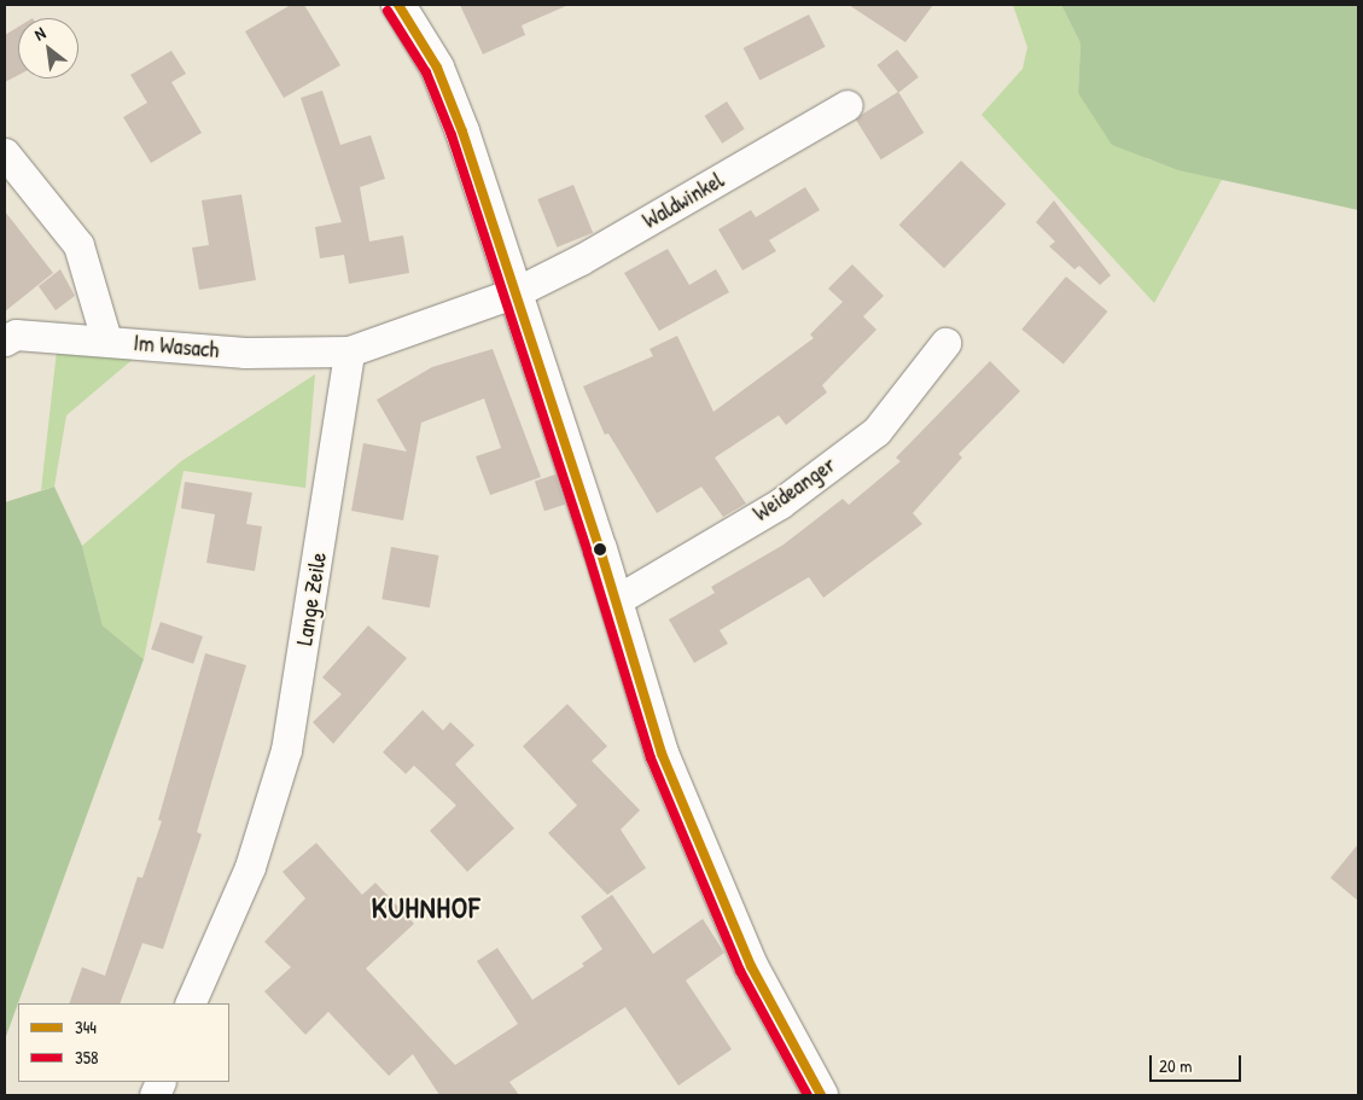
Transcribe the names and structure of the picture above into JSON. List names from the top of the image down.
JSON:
{
  "streets": {
    "street": [
      "Waldwinkel",
      "Im Wasach",
      "Weideanger",
      "Lange Zeile"
    ]
  },
  "crossings": [
    ["Im Wasach", "Lange Zeile"]
  ],
  "districts": ["KUHNHOF"],
  "lines": ["transit line 344", "transit line 358"],
  "legend": ["344", "358"],
  "scale_bar": "20 m",
  "north": "top left"
}
